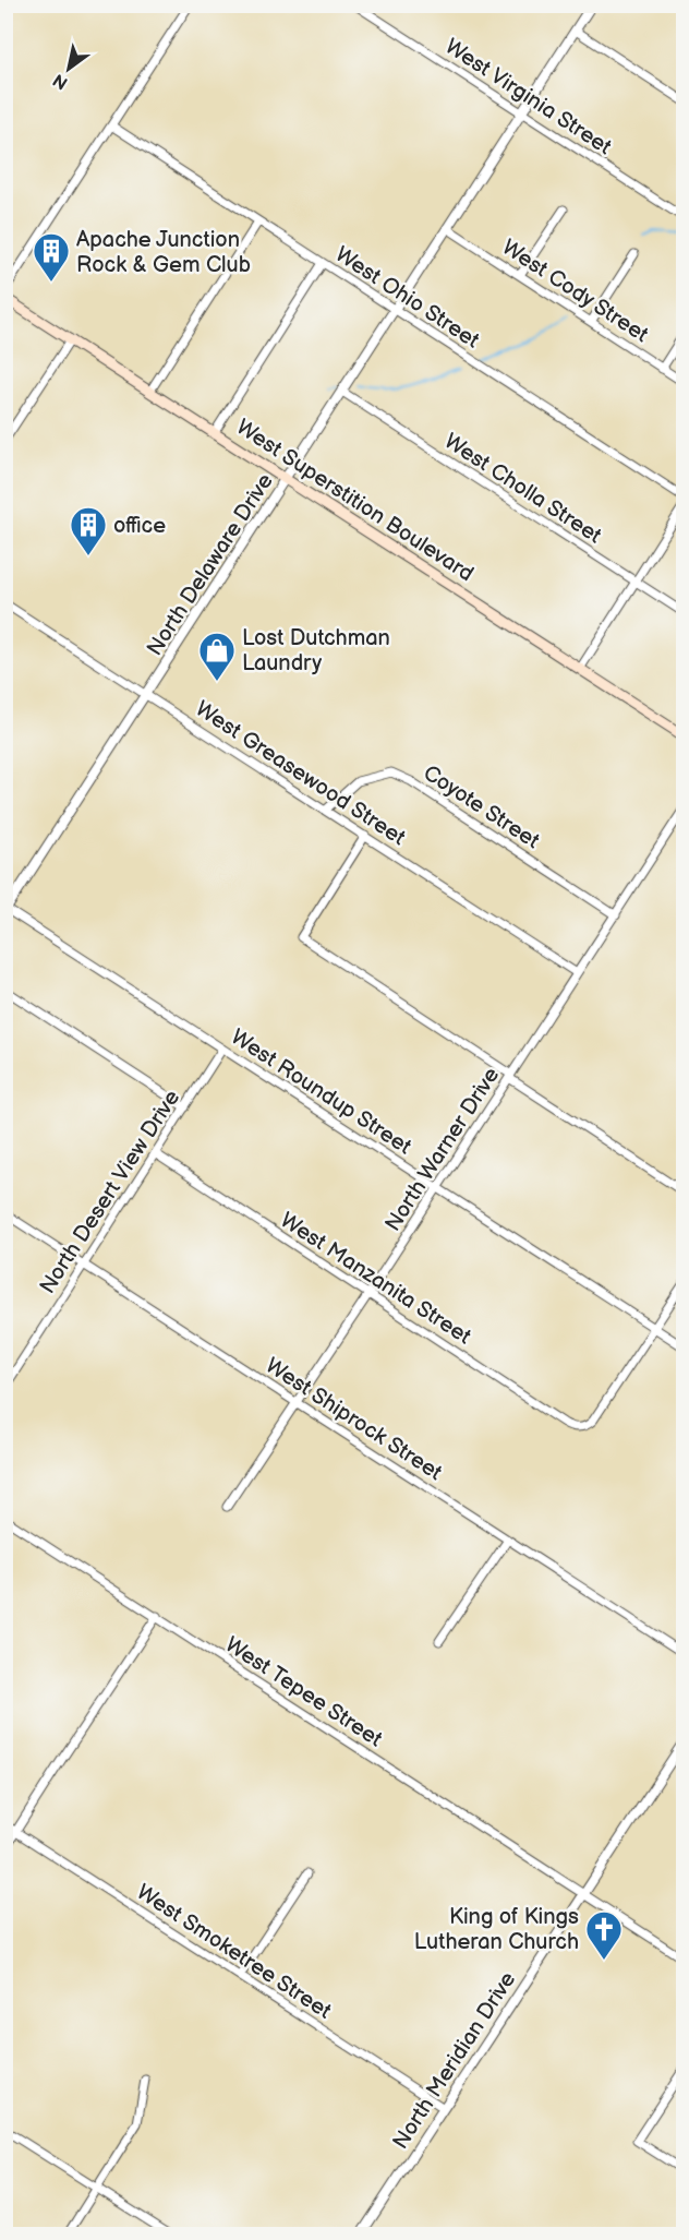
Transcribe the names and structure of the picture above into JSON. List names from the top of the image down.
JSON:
{
  "streets": {
    "main road": ["West Superstition Boulevard"],
    "street": [
      "West Virginia Street",
      "West Cody Street",
      "West Ohio Street",
      "West Cholla Street",
      "North Delaware Drive",
      "West Greasewood Street",
      "Coyote Street",
      "West Roundup Street",
      "North Warner Drive",
      "North Desert View Drive",
      "West Manzanita Street",
      "West Shiprock Street",
      "West Tepee Street",
      "West Smoketree Street",
      "North Meridian Drive"
    ]
  },
  "crossings": [
    ["West Virginia Street", "North Delaware Drive"],
    ["West Cody Street", "North Delaware Drive"],
    ["West Ohio Street", "North Delaware Drive"],
    ["West Cholla Street", "North Delaware Drive"],
    ["West Superstition Boulevard", "North Delaware Drive"],
    ["North Delaware Drive", "West Greasewood Street"],
    ["North Delaware Drive", "West Roundup Street"],
    ["West Greasewood Street", "Coyote Street"],
    ["West Greasewood Street", "North Warner Drive"],
    ["Coyote Street", "North Warner Drive"],
    ["West Roundup Street", "North Warner Drive"],
    ["West Roundup Street", "North Desert View Drive"],
    ["West Roundup Street", "West Manzanita Street"],
    ["North Warner Drive", "West Manzanita Street"],
    ["North Warner Drive", "West Shiprock Street"],
    ["North Desert View Drive", "West Manzanita Street"],
    ["North Desert View Drive", "West Shiprock Street"],
    ["West Tepee Street", "North Meridian Drive"],
    ["West Smoketree Street", "North Meridian Drive"]
  ],
  "places": {
    "building": ["Apache Junction Rock & Gem Club", "office"],
    "shop": ["Lost Dutchman Laundry"],
    "church": ["King of Kings Lutheran Church"]
  },
  "north": "bottom left"
}
